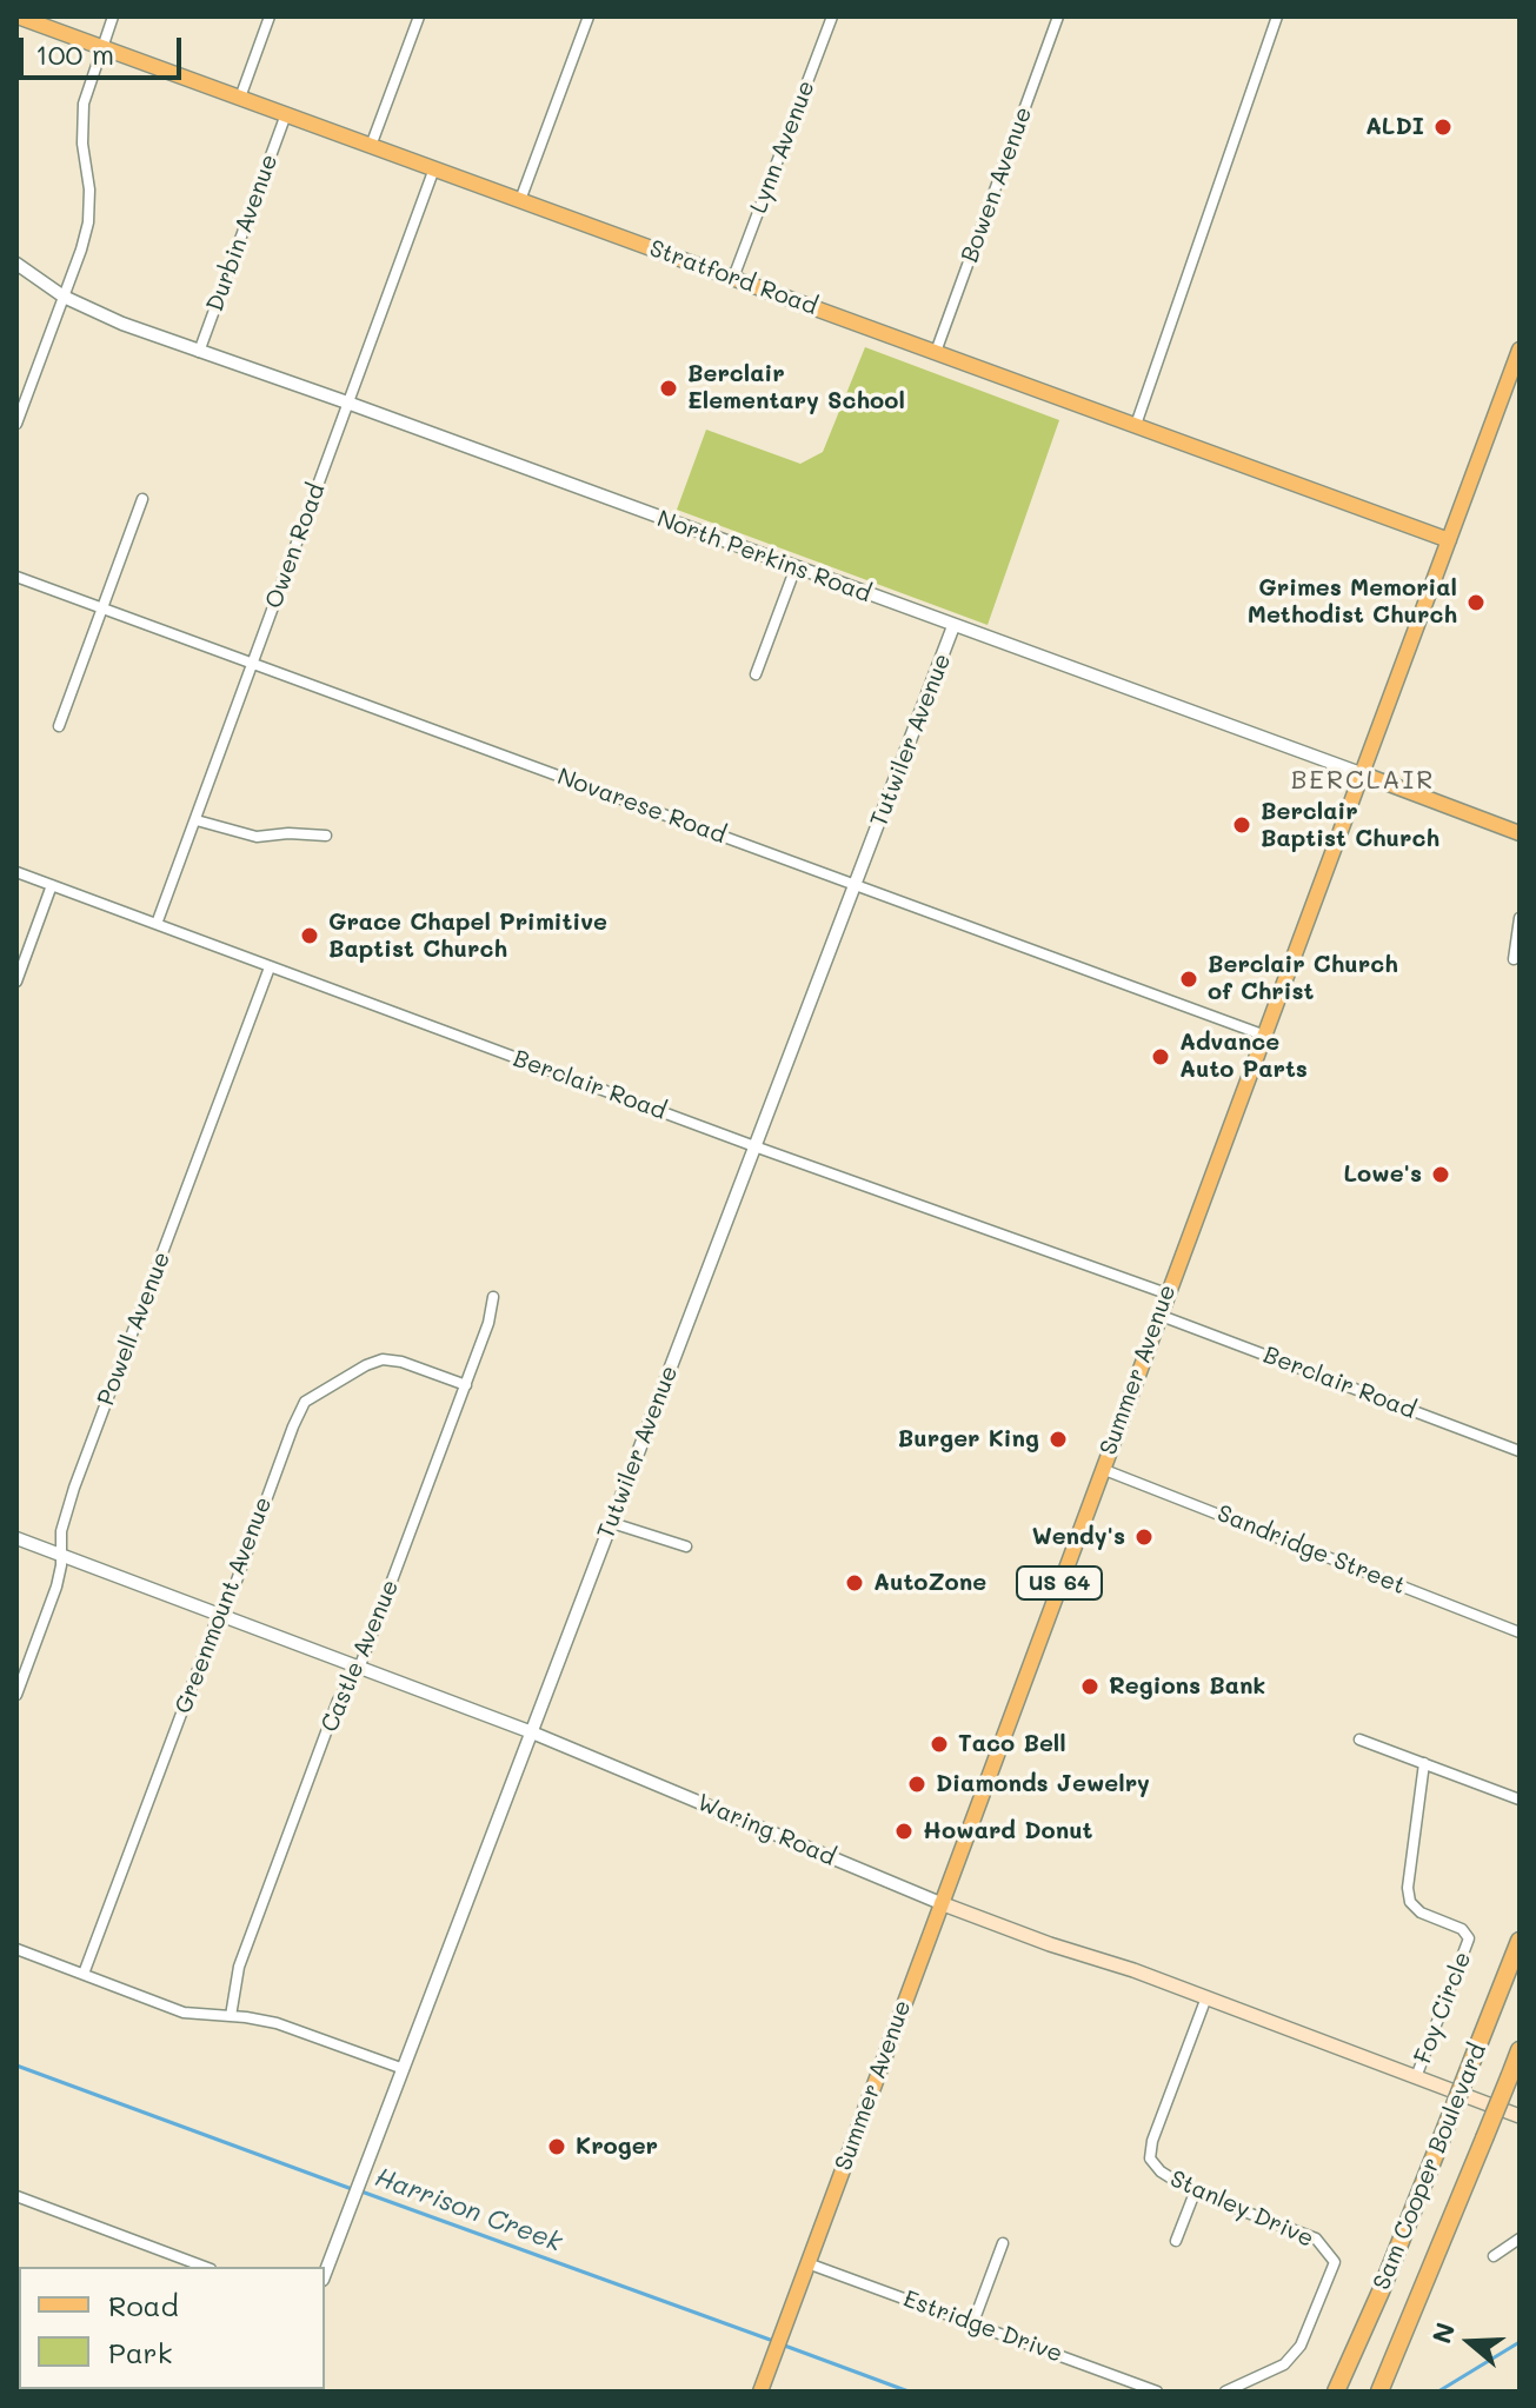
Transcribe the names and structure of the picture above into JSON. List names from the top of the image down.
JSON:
{
  "streets": {
    "highway": ["Sam Cooper Boulevard"],
    "main road": [
      "Stratford Road",
      "North Perkins Road",
      "Summer Avenue",
      "US 64",
      "Waring Road"
    ],
    "street": [
      "Lynn Avenue",
      "Bowen Avenue",
      "Durbin Avenue",
      "Owen Road",
      "Tutwiler Avenue",
      "Novarese Road",
      "Berclair Road",
      "Powell Avenue",
      "Sandridge Street",
      "Greenmount Avenue",
      "Castle Avenue",
      "Foy Circle",
      "Stanley Drive",
      "Estridge Drive"
    ]
  },
  "crossings": [
    ["Lynn Avenue", "Stratford Road"],
    ["Bowen Avenue", "Stratford Road"],
    ["Durbin Avenue", "Stratford Road"],
    ["Durbin Avenue", "North Perkins Road"],
    ["Stratford Road", "Owen Road"],
    ["Stratford Road", "Summer Avenue"],
    ["Owen Road", "North Perkins Road"],
    ["Owen Road", "Novarese Road"],
    ["Owen Road", "Berclair Road"],
    ["North Perkins Road", "Tutwiler Avenue"],
    ["North Perkins Road", "Summer Avenue"],
    ["Tutwiler Avenue", "Novarese Road"],
    ["Tutwiler Avenue", "Berclair Road"],
    ["Tutwiler Avenue", "Waring Road"],
    ["Novarese Road", "Summer Avenue"],
    ["Berclair Road", "Powell Avenue"],
    ["Berclair Road", "Summer Avenue"],
    ["Powell Avenue", "Waring Road"],
    ["Summer Avenue", "Sandridge Street"],
    ["Summer Avenue", "Waring Road"],
    ["Summer Avenue", "Estridge Drive"],
    ["Greenmount Avenue", "Castle Avenue"],
    ["Greenmount Avenue", "Waring Road"],
    ["Castle Avenue", "Waring Road"],
    ["Waring Road", "Foy Circle"],
    ["Waring Road", "Stanley Drive"]
  ],
  "districts": ["BERCLAIR"],
  "water": ["Harrison Creek"],
  "places": [
    "ALDI",
    "Berclair Elementary School",
    "Grimes Memorial Methodist Church",
    "Berclair Baptist Church",
    "Grace Chapel Primitive Baptist Church",
    "Berclair Church of Christ",
    "Advance Auto Parts",
    "Lowe's",
    "Burger King",
    "Wendy's",
    "AutoZone",
    "Regions Bank",
    "Taco Bell",
    "Diamonds Jewelry",
    "Howard Donut",
    "Kroger"
  ],
  "legend": ["Road", "Park"],
  "scale_bar": "100 m",
  "north": "left"
}
